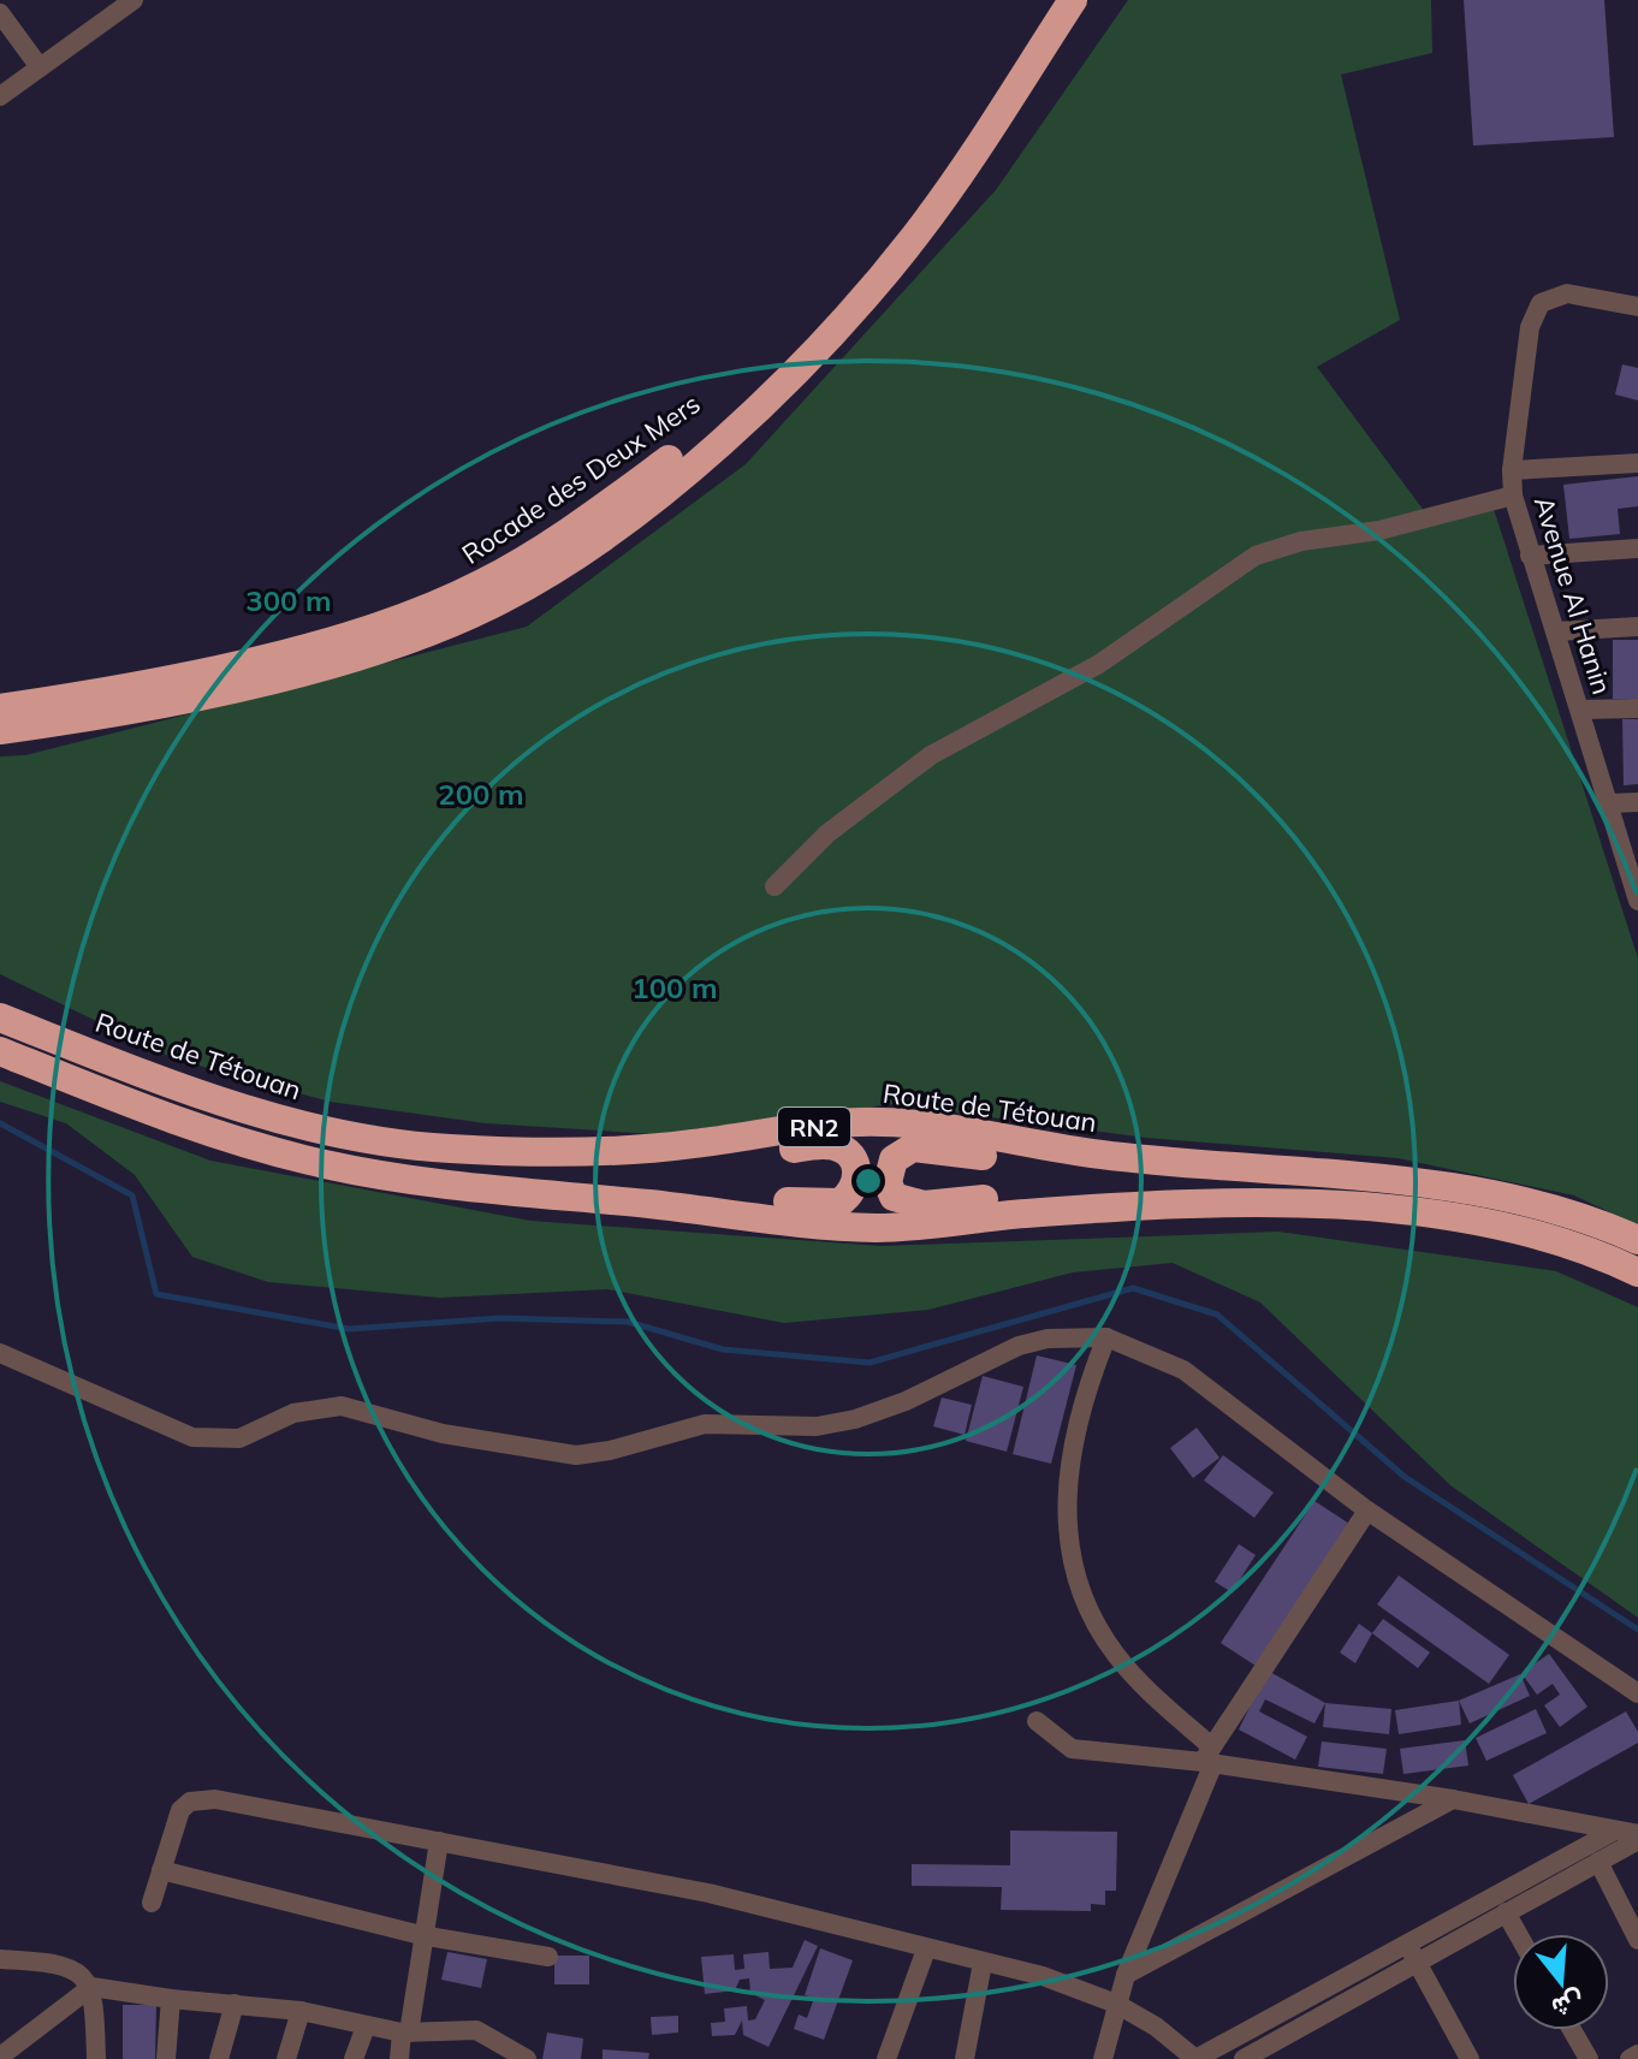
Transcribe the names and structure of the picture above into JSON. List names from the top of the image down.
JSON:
{
  "streets": {
    "highway": ["Rocade des Deux Mers", "Route de Tétouan", "RN2"],
    "street": ["Avenue Al Hanin"]
  },
  "north": "bottom",
  "rings": ["300 m", "200 m", "100 m"]
}
